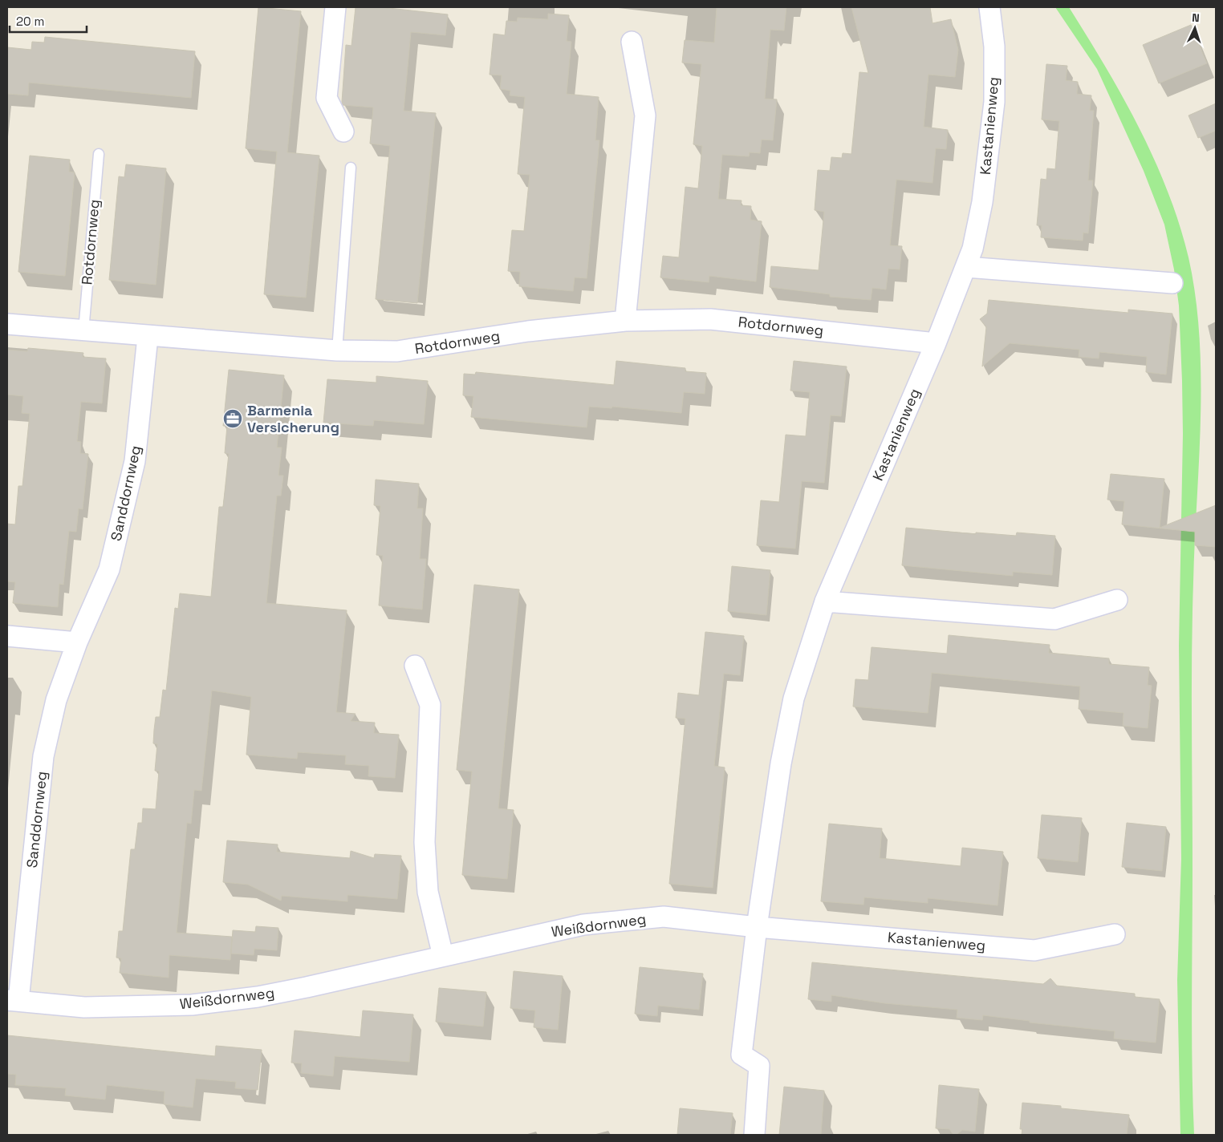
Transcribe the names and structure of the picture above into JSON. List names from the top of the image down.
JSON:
{
  "streets": {
    "street": [
      "Kastanienweg",
      "Rotdornweg",
      "Sanddornweg",
      "Weißdornweg"
    ]
  },
  "crossings": [
    ["Kastanienweg", "Rotdornweg"],
    ["Kastanienweg", "Weißdornweg"],
    ["Rotdornweg", "Sanddornweg"],
    ["Sanddornweg", "Weißdornweg"]
  ],
  "places": {
    "office": ["Barmenia Versicherung"]
  },
  "scale_bar": "20 m",
  "north": "top"
}
